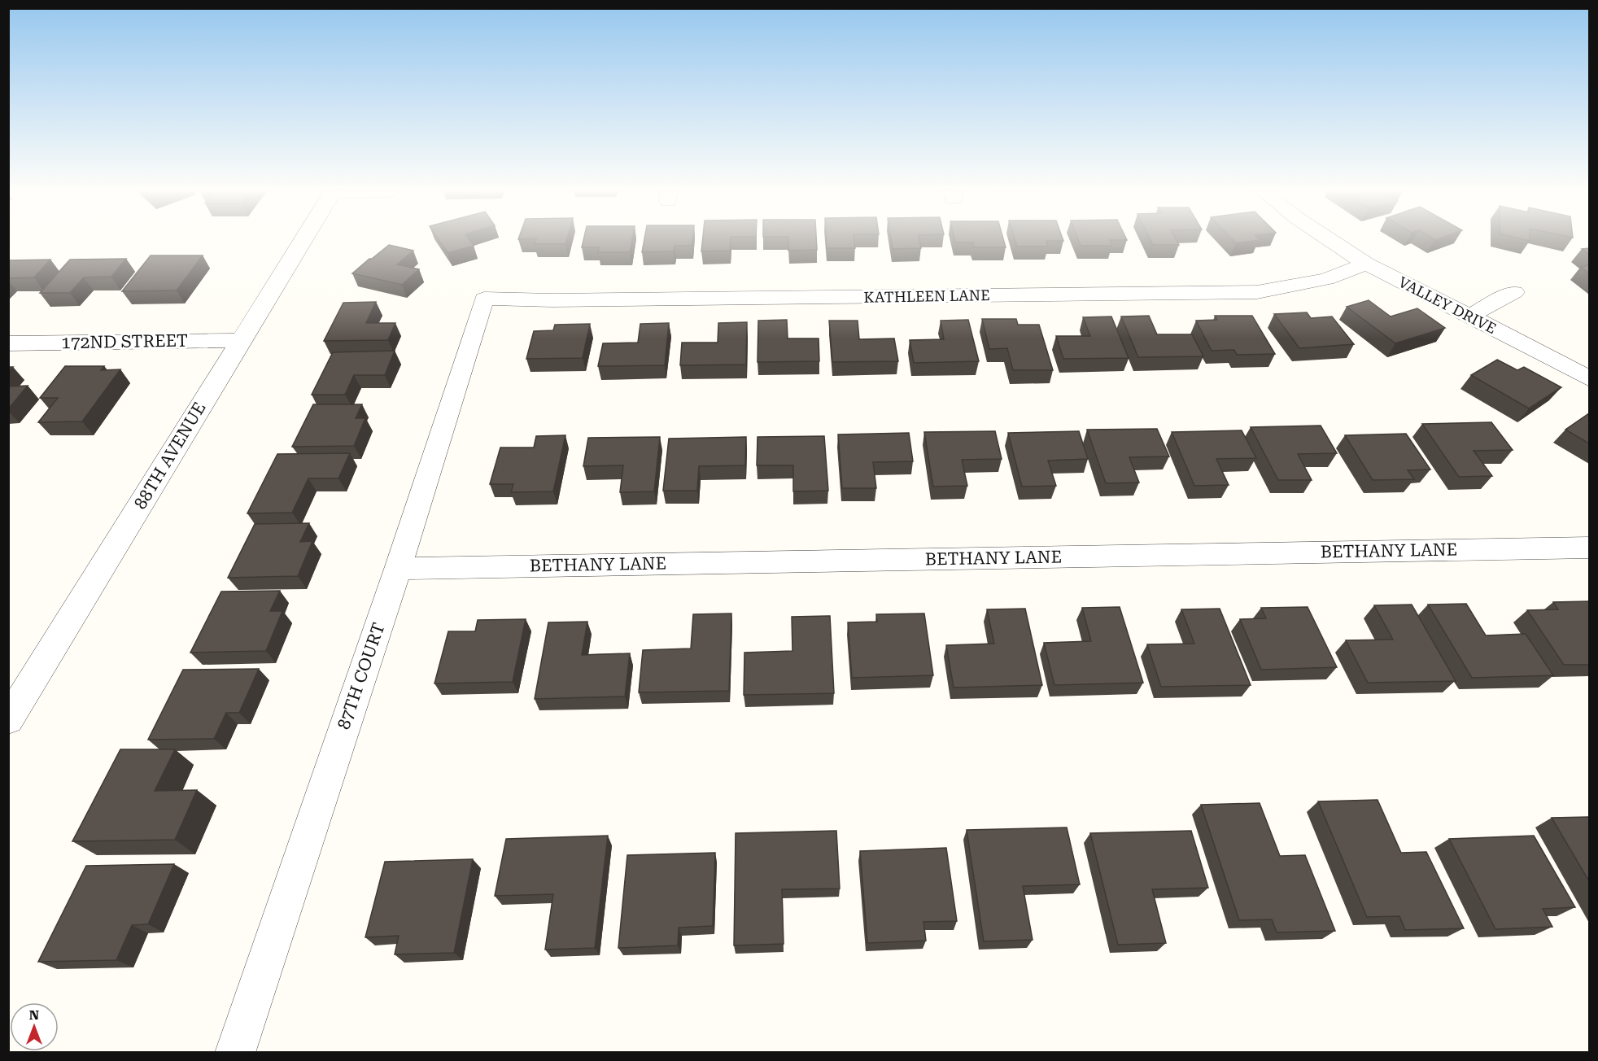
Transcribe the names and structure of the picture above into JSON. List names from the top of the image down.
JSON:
{
  "streets": {
    "street": [
      "KATHLEEN LANE",
      "VALLEY DRIVE",
      "172ND STREET",
      "88TH AVENUE",
      "BETHANY LANE",
      "87TH COURT"
    ]
  },
  "crossings": [
    ["KATHLEEN LANE", "VALLEY DRIVE"],
    ["KATHLEEN LANE", "87TH COURT"],
    ["172ND STREET", "88TH AVENUE"],
    ["BETHANY LANE", "87TH COURT"]
  ],
  "north": "top"
}
